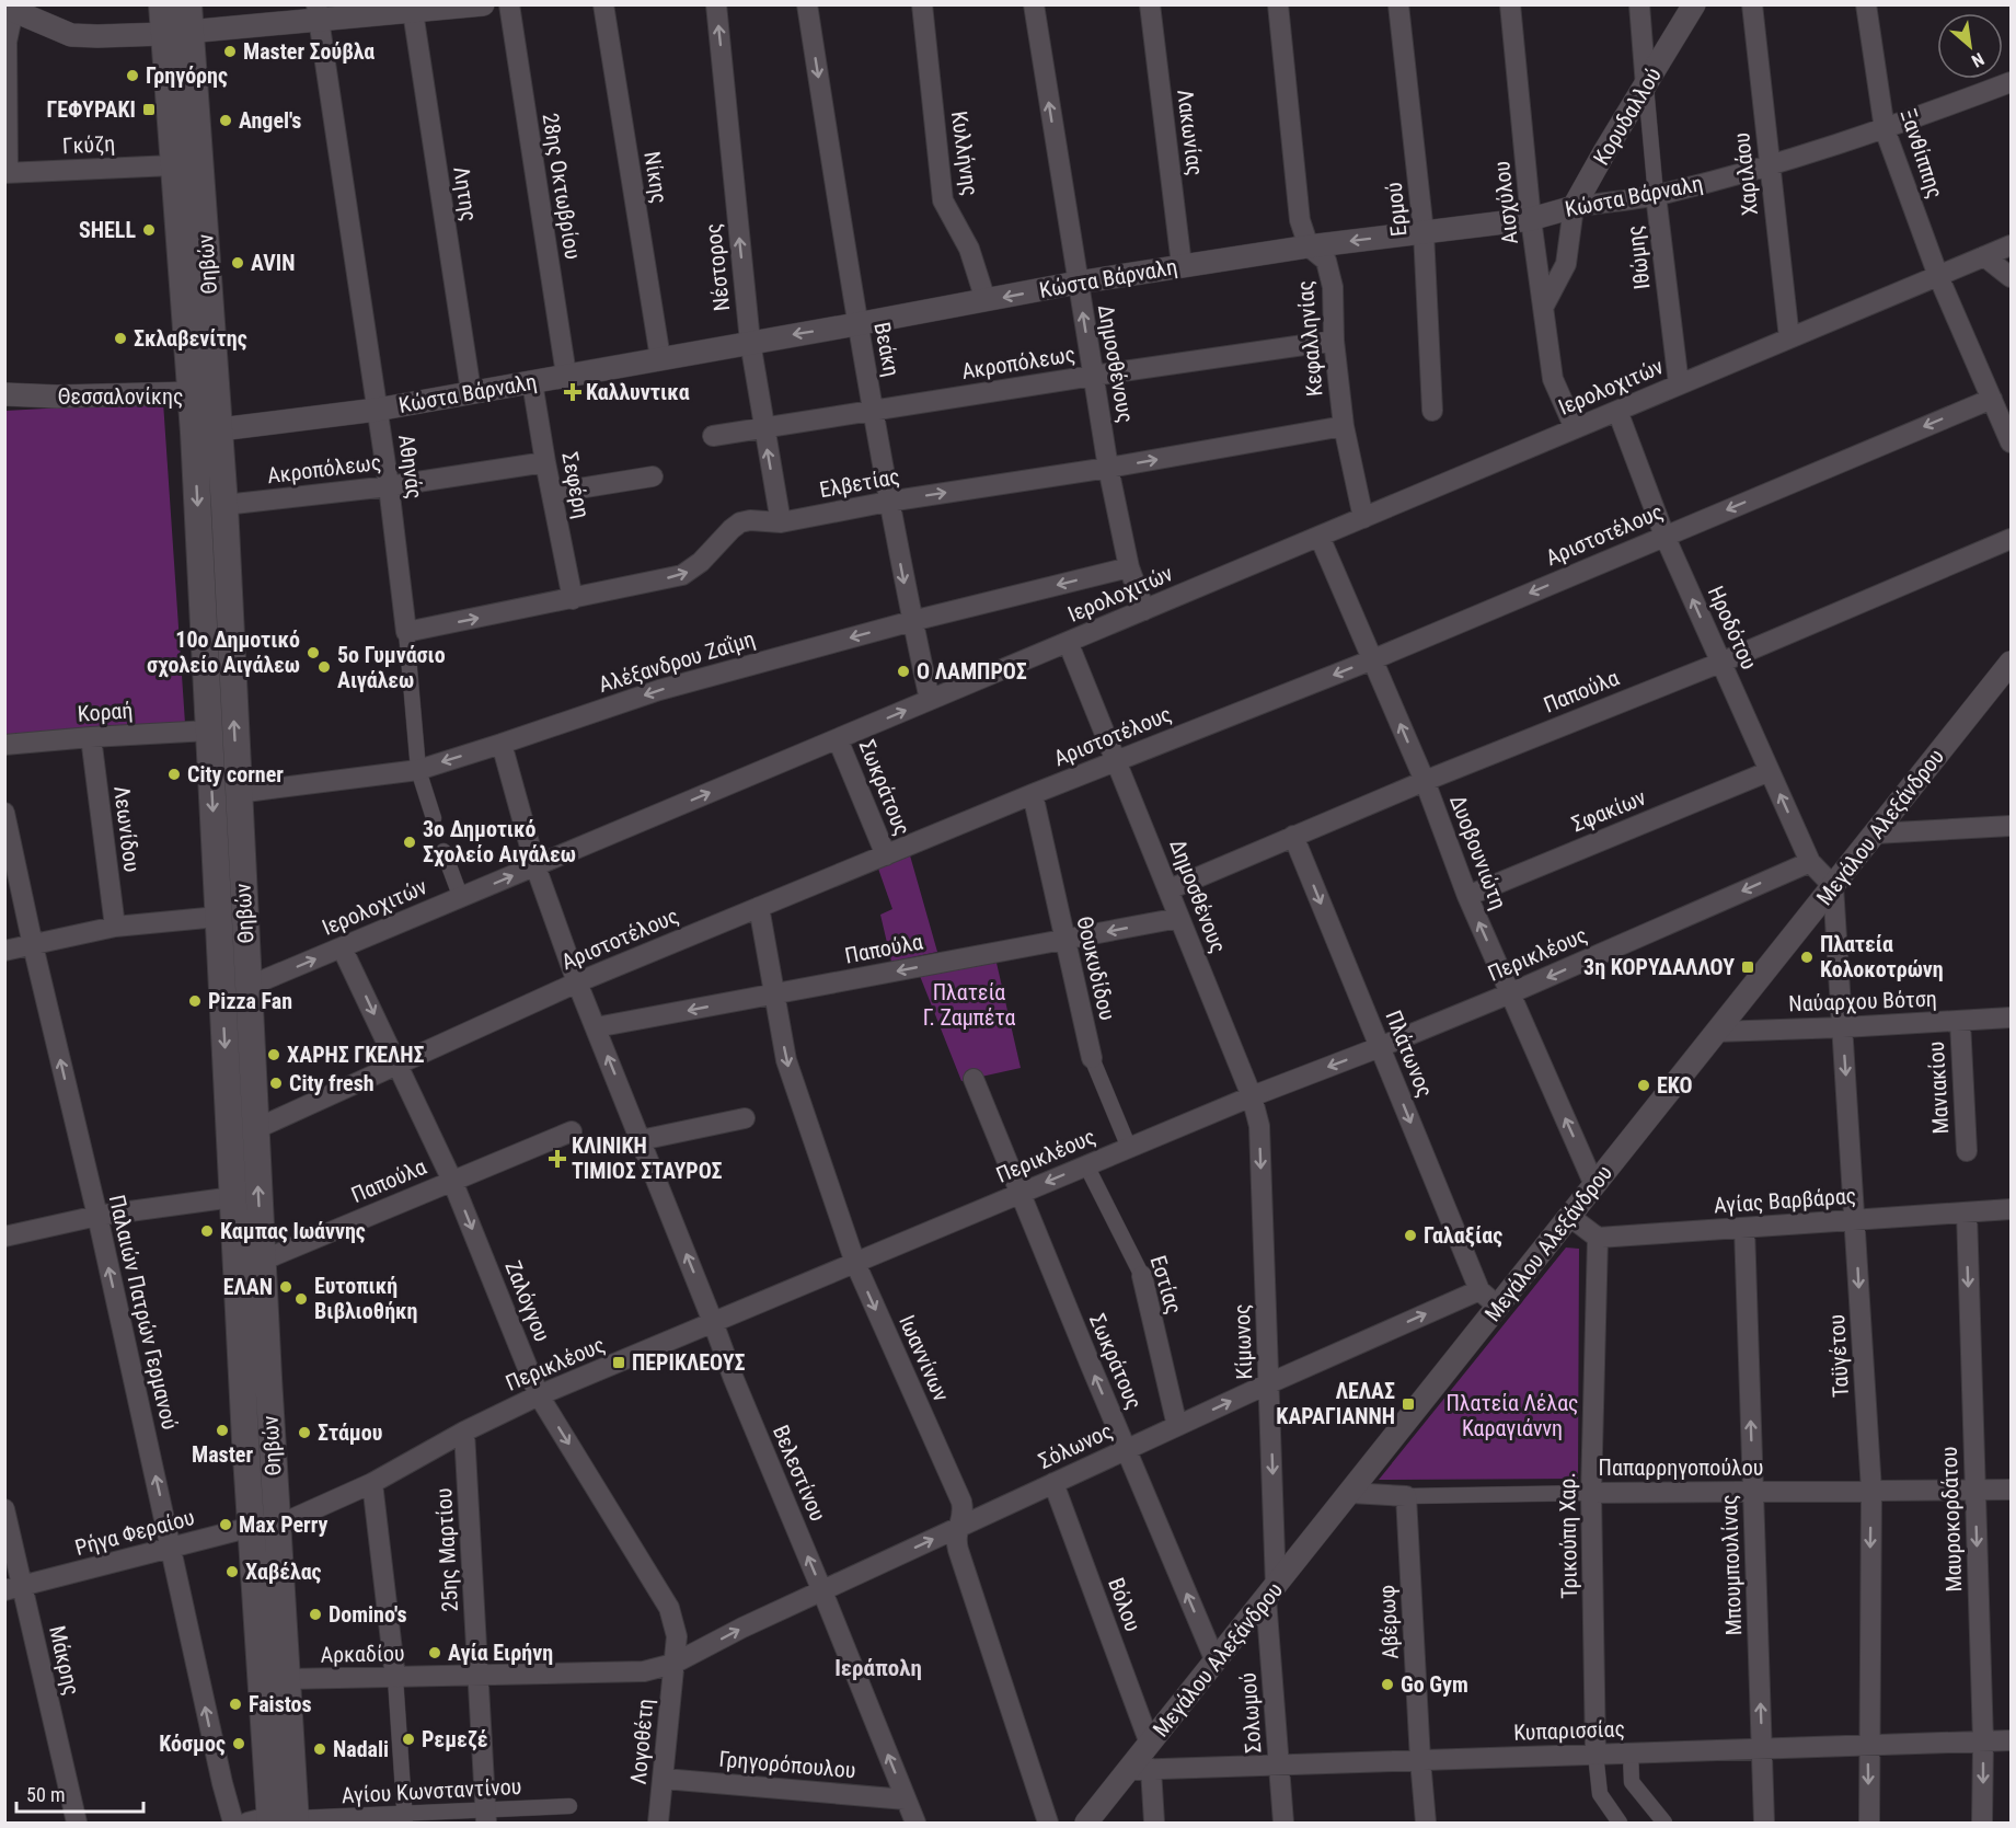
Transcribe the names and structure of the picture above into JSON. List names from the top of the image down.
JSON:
{
  "streets": {
    "main road": ["Θηβών"],
    "street": [
      "Κορυδαλλού",
      "Λακωνίας",
      "Γκύζη",
      "Κυλλήνης",
      "Ξανθίππης",
      "Χαριλάου",
      "Νίκης",
      "28ης Οκτωβρίου",
      "Λητης",
      "Κώστα Βάρναλη",
      "Αισχύλου",
      "Ερμού",
      "Ιθώμης",
      "Νέστορος",
      "Κεφαλληνίας",
      "Βεάκη",
      "Ακροπόλεως",
      "Δημοσθένους",
      "Ιερολοχιτών",
      "Θεσσαλονίκης",
      "Αθηνάς",
      "Ελβετίας",
      "Σεφέρη",
      "Αριστοτέλους",
      "Ηροδότου",
      "Αλέξανδρου Ζαΐμη",
      "Παπούλα",
      "Κοραή",
      "Σωκράτους",
      "Σφακίων",
      "Μεγάλου Αλεξάνδρου",
      "Λεωνίδου",
      "Δυοβουνιώτη",
      "Περικλέους",
      "Θουκυδίδου",
      "Ναύαρχου Βότση",
      "Πλάτωνος",
      "Μανιακίου",
      "Αγίας Βαρβάρας",
      "Εστίας",
      "Ζαλόγγου",
      "Παλαιών Πατρών Γερμανού",
      "Κίμωνος",
      "Ταϋγέτου",
      "Ιωαννίνων",
      "Σόλωνος",
      "Παπαρρηγοπούλου",
      "Βελεστίνου",
      "Μαυροκορδάτου",
      "Ρήγα Φεραίου",
      "Τρικούπη Χαρ.",
      "25ης Μαρτίου",
      "Μπουμπουλίνας",
      "Βόλου",
      "Αβέρωφ",
      "Αρκαδίου",
      "Μάκρης",
      "Σολωμού",
      "Κυπαρισσίας",
      "Λογοθέτη",
      "Γρηγορόπουλου",
      "Αγίου Κωνσταντίνου"
    ]
  },
  "crossings": [
    ["Κορυδαλλού", "Κώστα Βάρναλη"],
    ["Κορυδαλλού", "Αισχύλου"],
    ["Κορυδαλλού", "Ιθώμης"],
    ["Λακωνίας", "Κώστα Βάρναλη"],
    ["Γκύζη", "Θηβών"],
    ["Κυλλήνης", "Κώστα Βάρναλη"],
    ["Ξανθίππης", "Κώστα Βάρναλη"],
    ["Ξανθίππης", "Ιερολοχιτών"],
    ["Ξανθίππης", "Αριστοτέλους"],
    ["Χαριλάου", "Κώστα Βάρναλη"],
    ["Χαριλάου", "Ιερολοχιτών"],
    ["Νίκης", "Κώστα Βάρναλη"],
    ["28ης Οκτωβρίου", "Κώστα Βάρναλη"],
    ["Λητης", "Κώστα Βάρναλη"],
    ["Κώστα Βάρναλη", "Αισχύλου"],
    ["Κώστα Βάρναλη", "Ερμού"],
    ["Κώστα Βάρναλη", "Ιθώμης"],
    ["Κώστα Βάρναλη", "Θηβών"],
    ["Κώστα Βάρναλη", "Νέστορος"],
    ["Κώστα Βάρναλη", "Κεφαλληνίας"],
    ["Κώστα Βάρναλη", "Βεάκη"],
    ["Κώστα Βάρναλη", "Δημοσθένους"],
    ["Κώστα Βάρναλη", "Αθηνάς"],
    ["Κώστα Βάρναλη", "Σεφέρη"],
    ["Αισχύλου", "Ιερολοχιτών"],
    ["Ιθώμης", "Ιερολοχιτών"],
    ["Θηβών", "Ακροπόλεως"],
    ["Θηβών", "Ιερολοχιτών"],
    ["Θηβών", "Θεσσαλονίκης"],
    ["Θηβών", "Αριστοτέλους"],
    ["Θηβών", "Αλέξανδρου Ζαΐμη"],
    ["Θηβών", "Παπούλα"],
    ["Θηβών", "Κοραή"],
    ["Θηβών", "Περικλέους"],
    ["Θηβών", "Ρήγα Φεραίου"],
    ["Θηβών", "Αρκαδίου"],
    ["Θηβών", "Αγίου Κωνσταντίνου"],
    ["Νέστορος", "Ακροπόλεως"],
    ["Νέστορος", "Ελβετίας"],
    ["Κεφαλληνίας", "Ακροπόλεως"],
    ["Κεφαλληνίας", "Ιερολοχιτών"],
    ["Κεφαλληνίας", "Ελβετίας"],
    ["Βεάκη", "Ακροπόλεως"],
    ["Βεάκη", "Ιερολοχιτών"],
    ["Βεάκη", "Ελβετίας"],
    ["Βεάκη", "Αλέξανδρου Ζαΐμη"],
    ["Ακροπόλεως", "Δημοσθένους"],
    ["Ακροπόλεως", "Αθηνάς"],
    ["Ακροπόλεως", "Σεφέρη"],
    ["Δημοσθένους", "Ιερολοχιτών"],
    ["Δημοσθένους", "Ελβετίας"],
    ["Δημοσθένους", "Αριστοτέλους"],
    ["Δημοσθένους", "Αλέξανδρου Ζαΐμη"],
    ["Δημοσθένους", "Παπούλα"],
    ["Δημοσθένους", "Περικλέους"],
    ["Δημοσθένους", "Κίμωνος"],
    ["Ιερολοχιτών", "Ηροδότου"],
    ["Ιερολοχιτών", "Σωκράτους"],
    ["Ιερολοχιτών", "Δυοβουνιώτη"],
    ["Ιερολοχιτών", "Ζαλόγγου"],
    ["Ιερολοχιτών", "Βελεστίνου"],
    ["Αθηνάς", "Ελβετίας"],
    ["Αθηνάς", "Αλέξανδρου Ζαΐμη"],
    ["Ελβετίας", "Σεφέρη"],
    ["Αριστοτέλους", "Ηροδότου"],
    ["Αριστοτέλους", "Σωκράτους"],
    ["Αριστοτέλους", "Δυοβουνιώτη"],
    ["Αριστοτέλους", "Θουκυδίδου"],
    ["Αριστοτέλους", "Ζαλόγγου"],
    ["Αριστοτέλους", "Ιωαννίνων"],
    ["Αριστοτέλους", "Βελεστίνου"],
    ["Ηροδότου", "Παπούλα"],
    ["Ηροδότου", "Σφακίων"],
    ["Ηροδότου", "Περικλέους"],
    ["Αλέξανδρου Ζαΐμη", "Βελεστίνου"],
    ["Παπούλα", "Δυοβουνιώτη"],
    ["Παπούλα", "Θουκυδίδου"],
    ["Παπούλα", "Πλάτωνος"],
    ["Παπούλα", "Ζαλόγγου"],
    ["Παπούλα", "Ιωαννίνων"],
    ["Παπούλα", "Βελεστίνου"],
    ["Κοραή", "Λεωνίδου"],
    ["Σωκράτους", "Μεγάλου Αλεξάνδρου"],
    ["Σωκράτους", "Περικλέους"],
    ["Σωκράτους", "Σόλωνος"],
    ["Σφακίων", "Δυοβουνιώτη"],
    ["Μεγάλου Αλεξάνδρου", "Δυοβουνιώτη"],
    ["Μεγάλου Αλεξάνδρου", "Ναύαρχου Βότση"],
    ["Μεγάλου Αλεξάνδρου", "Κίμωνος"],
    ["Μεγάλου Αλεξάνδρου", "Ταϋγέτου"],
    ["Μεγάλου Αλεξάνδρου", "Παπαρρηγοπούλου"],
    ["Μεγάλου Αλεξάνδρου", "Βόλου"],
    ["Μεγάλου Αλεξάνδρου", "Σολωμού"],
    ["Μεγάλου Αλεξάνδρου", "Κυπαρισσίας"],
    ["Δυοβουνιώτη", "Περικλέους"],
    ["Περικλέους", "Θουκυδίδου"],
    ["Περικλέους", "Πλάτωνος"],
    ["Περικλέους", "Εστίας"],
    ["Περικλέους", "Ζαλόγγου"],
    ["Περικλέους", "Κίμωνος"],
    ["Περικλέους", "Ιωαννίνων"],
    ["Περικλέους", "Βελεστίνου"],
    ["Περικλέους", "Ρήγα Φεραίου"],
    ["Περικλέους", "25ης Μαρτίου"],
    ["Ναύαρχου Βότση", "Μανιακίου"],
    ["Ναύαρχου Βότση", "Ταϋγέτου"],
    ["Πλάτωνος", "Σόλωνος"],
    ["Αγίας Βαρβάρας", "Ταϋγέτου"],
    ["Αγίας Βαρβάρας", "Μαυροκορδάτου"],
    ["Αγίας Βαρβάρας", "Τρικούπη Χαρ."],
    ["Αγίας Βαρβάρας", "Μπουμπουλίνας"],
    ["Εστίας", "Σόλωνος"],
    ["Ζαλόγγου", "Σόλωνος"],
    ["Ζαλόγγου", "Αρκαδίου"],
    ["Ζαλόγγου", "Λογοθέτη"],
    ["Παλαιών Πατρών Γερμανού", "Ρήγα Φεραίου"],
    ["Κίμωνος", "Σόλωνος"],
    ["Κίμωνος", "Σολωμού"],
    ["Ταϋγέτου", "Παπαρρηγοπούλου"],
    ["Ταϋγέτου", "Κυπαρισσίας"],
    ["Ιωαννίνων", "Σόλωνος"],
    ["Σόλωνος", "Βελεστίνου"],
    ["Σόλωνος", "Βόλου"],
    ["Σόλωνος", "Αρκαδίου"],
    ["Σόλωνος", "Λογοθέτη"],
    ["Παπαρρηγοπούλου", "Μαυροκορδάτου"],
    ["Παπαρρηγοπούλου", "Τρικούπη Χαρ."],
    ["Παπαρρηγοπούλου", "Μπουμπουλίνας"],
    ["Παπαρρηγοπούλου", "Αβέρωφ"],
    ["Βελεστίνου", "Γρηγορόπουλου"],
    ["Μαυροκορδάτου", "Κυπαρισσίας"],
    ["Ρήγα Φεραίου", "Μάκρης"],
    ["Τρικούπη Χαρ.", "Κυπαρισσίας"],
    ["25ης Μαρτίου", "Αρκαδίου"],
    ["25ης Μαρτίου", "Αγίου Κωνσταντίνου"],
    ["Μπουμπουλίνας", "Κυπαρισσίας"],
    ["Αβέρωφ", "Κυπαρισσίας"],
    ["Αρκαδίου", "Λογοθέτη"],
    ["Σολωμού", "Κυπαρισσίας"],
    ["Λογοθέτη", "Γρηγορόπουλου"]
  ],
  "one_way": [
    "Νέστορος",
    "Βεάκη",
    "Ελβετίας",
    "Αριστοτέλους",
    "Ηροδότου",
    "Αλέξανδρου Ζαΐμη",
    "Σωκράτους",
    "Δυοβουνιώτη",
    "Πλάτωνος",
    "Ζαλόγγου",
    "Παλαιών Πατρών Γερμανού",
    "Κίμωνος",
    "Ταϋγέτου",
    "Ιωαννίνων",
    "Σόλωνος",
    "Βελεστίνου",
    "Μαυροκορδάτου",
    "Μπουμπουλίνας"
  ],
  "districts": ["Ιεράπολη"],
  "parks": ["Πλατεία Γ. Ζαμπέτα", "Πλατεία Λέλας Καραγιάννη"],
  "places": {
    "other": [
      "Master Σούβλα",
      "Γρηγόρης",
      "Angel's",
      "SHELL",
      "AVIN",
      "Σκλαβενίτης",
      "10ο Δημοτικό σχολείο Αιγάλεω",
      "5ο Γυμνάσιο Αιγάλεω",
      "Ο ΛΑΜΠΡΟΣ",
      "City corner",
      "3ο Δημοτικό Σχολείο Αιγάλεω",
      "Πλατεία Κολοκοτρώνη",
      "Pizza Fan",
      "ΧΑΡΗΣ ΓΚΕΛΗΣ",
      "City fresh",
      "EKO",
      "Καμπας Ιωάννης",
      "Γαλαξίας",
      "ΕΛΑΝ",
      "Ευτοπική Βιβλιοθήκη",
      "Master",
      "Στάμου",
      "Max Perry",
      "Χαβέλας",
      "Domino's",
      "Αγία Ειρήνη",
      "Go Gym",
      "Faistos",
      "Ρεμεζέ",
      "Κόσμος",
      "Nadali"
    ],
    "transit": [
      "ΓΕΦΥΡΑΚΙ",
      "3η ΚΟΡΥΔΑΛΛΟΥ",
      "ΠΕΡΙΚΛΕΟΥΣ",
      "ΛΕΛΑΣ ΚΑΡΑΓΙΑΝΝΗ"
    ],
    "health": ["Καλλυντικα", "ΚΛΙΝΙΚΗ ΤΙΜΙΟΣ ΣΤΑΥΡΟΣ"]
  },
  "scale_bar": "50 m",
  "north": "bottom right"
}
